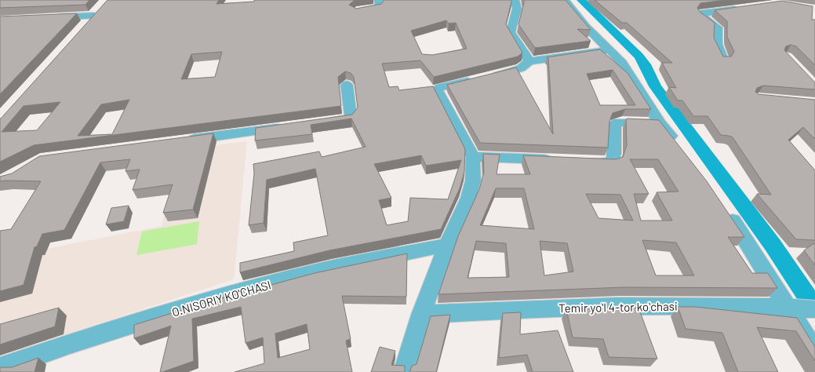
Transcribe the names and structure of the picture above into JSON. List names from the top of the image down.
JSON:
{
  "streets": {
    "street": ["O.NISORIY KO'CHASI", "Temir yoʻl 4-tor koʻchasi"]
  }
}
